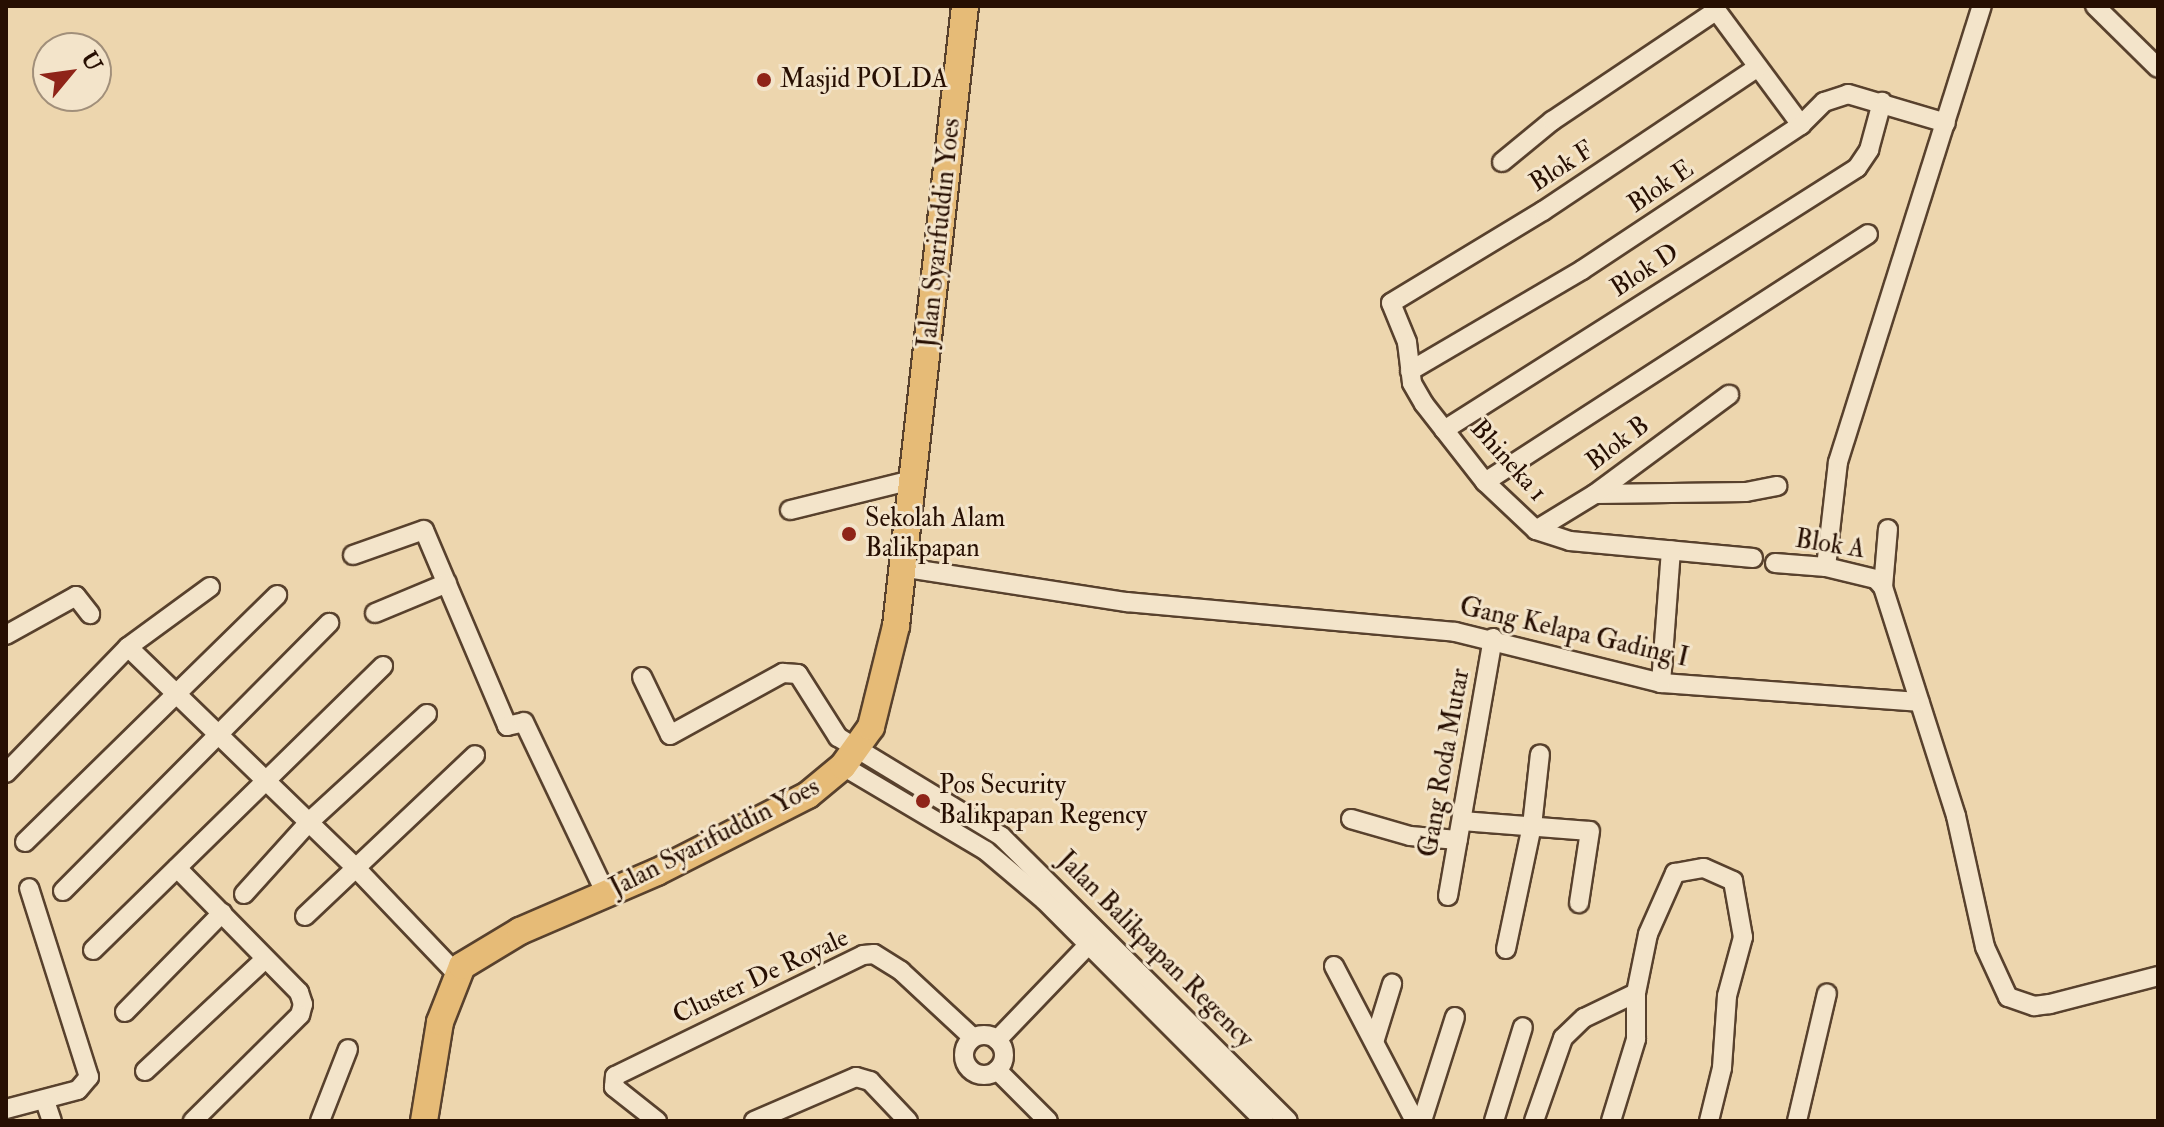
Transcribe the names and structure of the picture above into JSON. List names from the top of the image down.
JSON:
{
  "streets": {
    "highway": ["Jalan Syarifuddin Yoes"],
    "street": [
      "Blok F",
      "Blok E",
      "Blok D",
      "Blok B",
      "Bhineka 1",
      "Blok A",
      "Gang Kelapa Gading I",
      "Gang Roda Mutar",
      "Jalan Balikpapan Regency",
      "Cluster De Royale"
    ]
  },
  "crossings": [
    ["Blok F", "Bhineka 1"],
    ["Blok E", "Blok D"],
    ["Blok E", "Bhineka 1"],
    ["Jalan Syarifuddin Yoes", "Gang Kelapa Gading I"],
    ["Jalan Syarifuddin Yoes", "Jalan Balikpapan Regency"],
    ["Blok D", "Bhineka 1"],
    ["Blok B", "Bhineka 1"],
    ["Gang Kelapa Gading I", "Gang Roda Mutar"]
  ],
  "places": ["Masjid POLDA", "Sekolah Alam Balikpapan", "Pos Security Balikpapan Regency"],
  "north": "top right"
}
